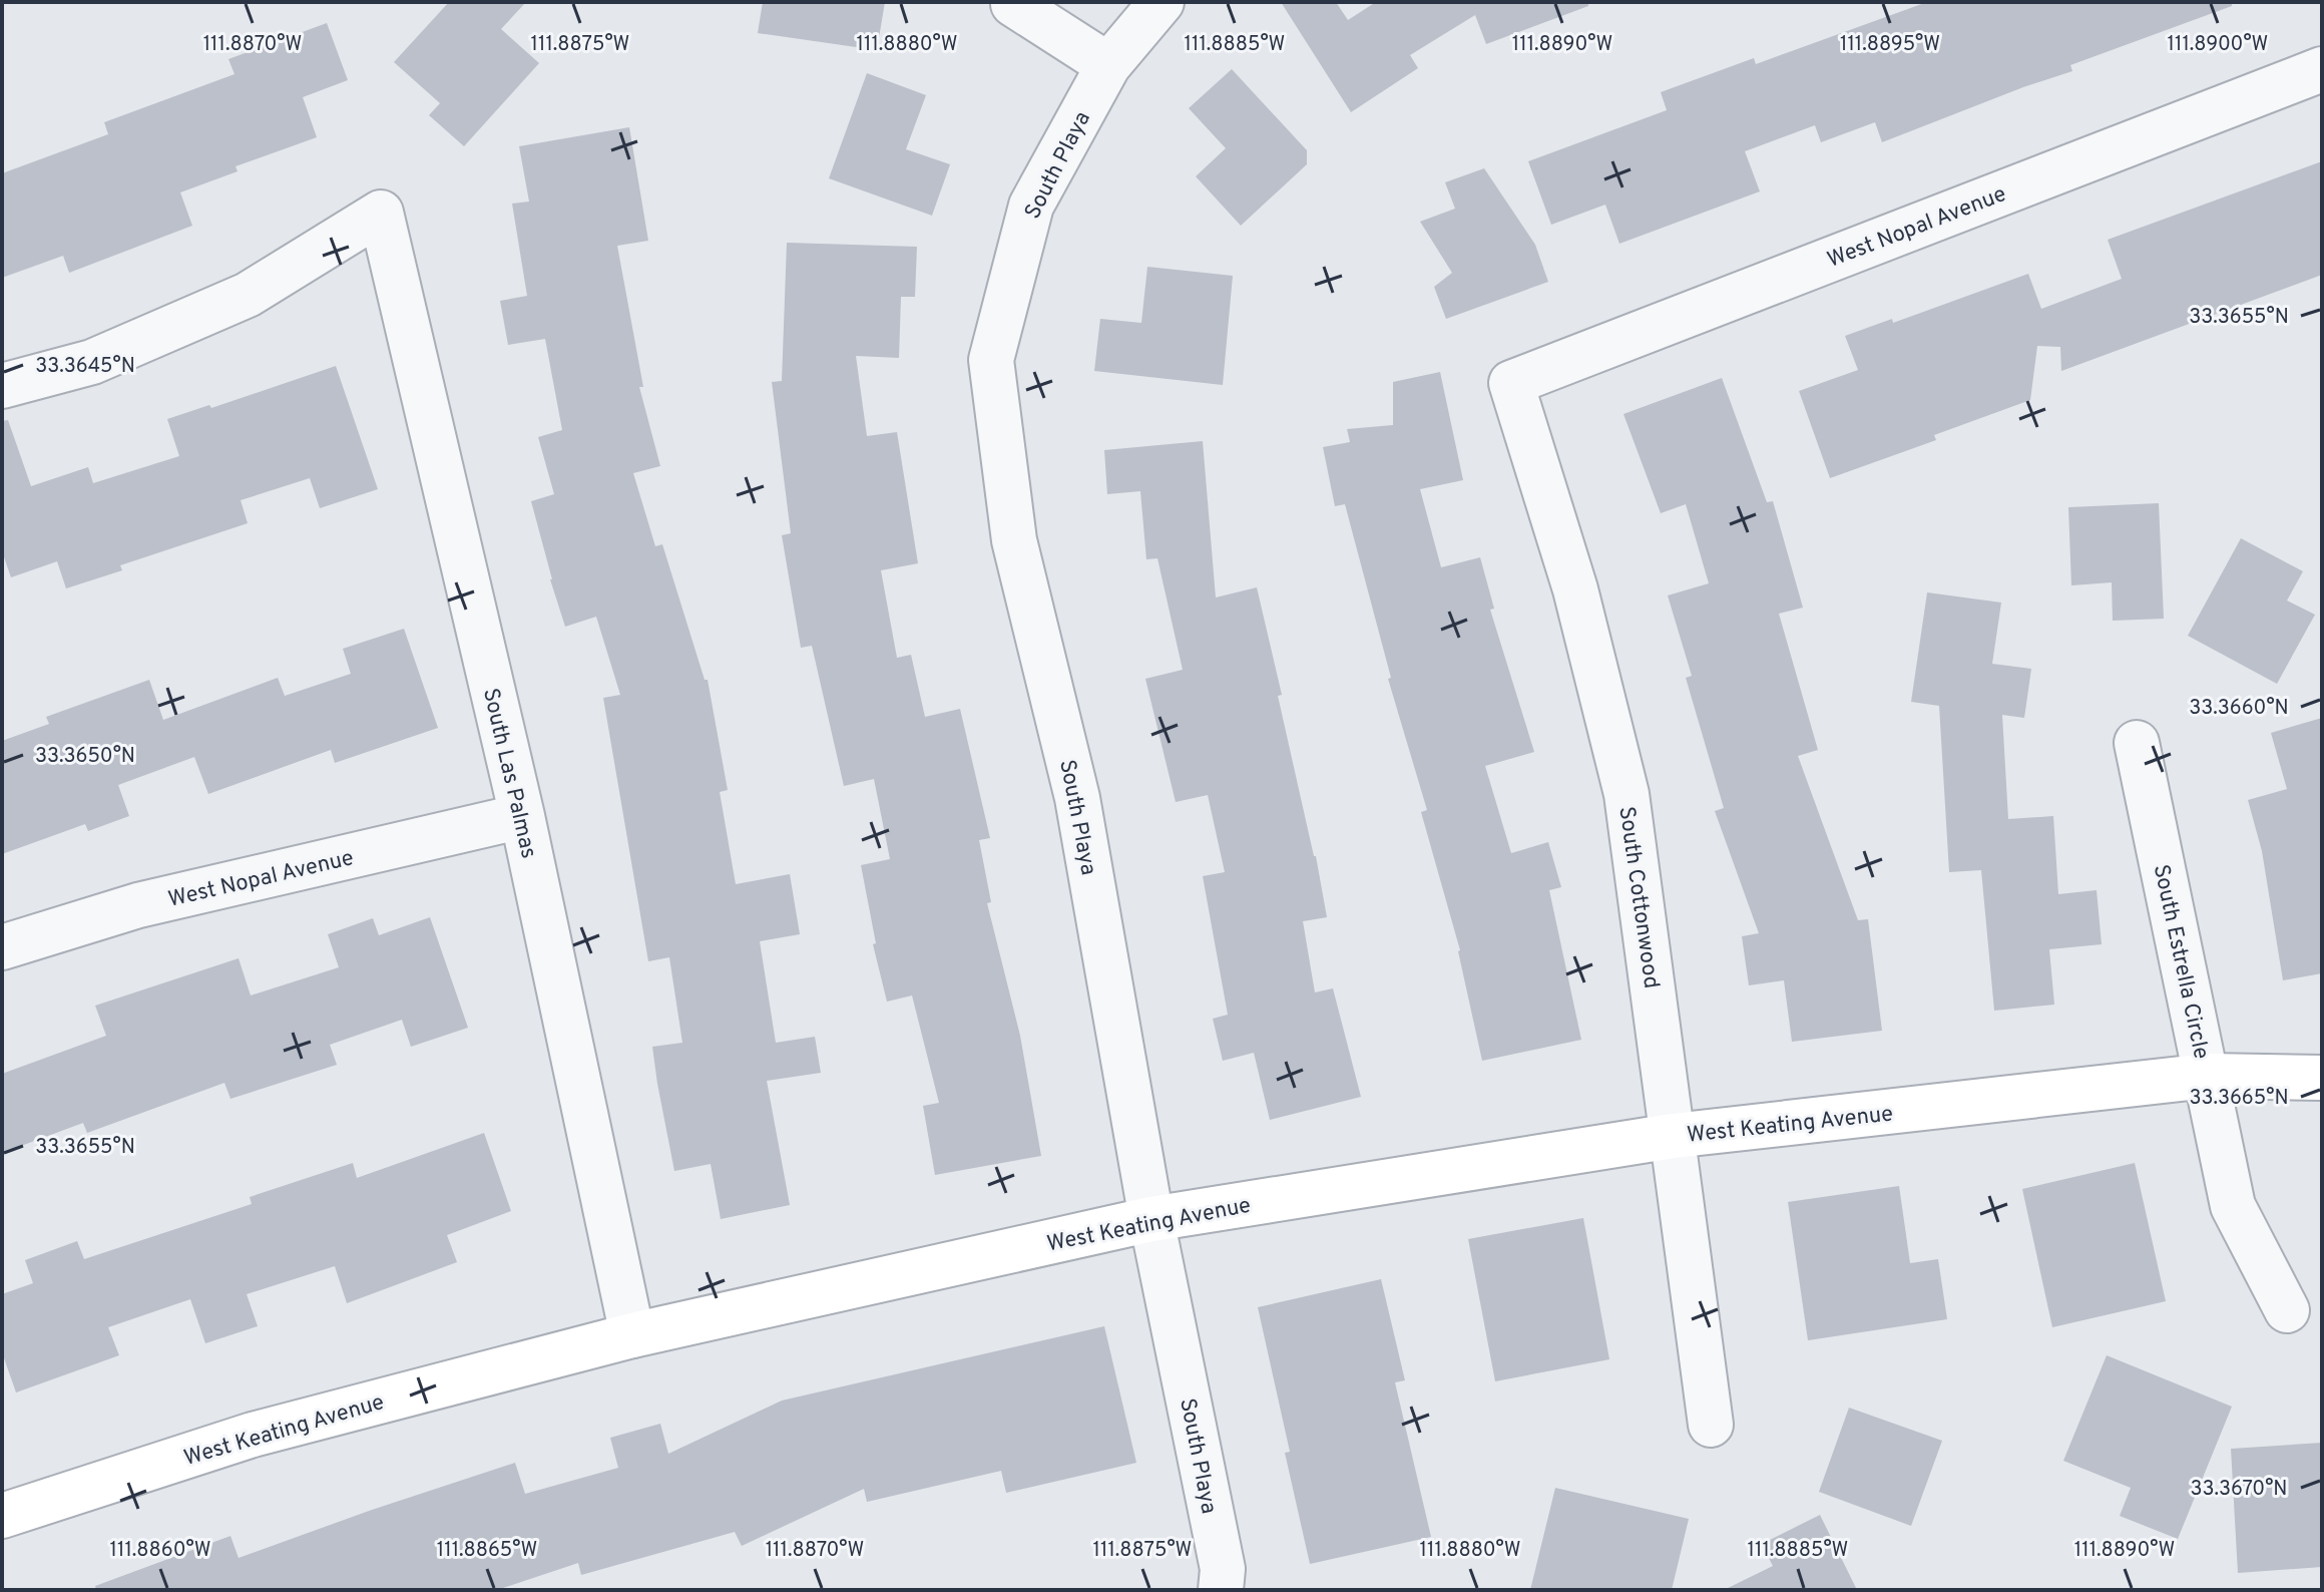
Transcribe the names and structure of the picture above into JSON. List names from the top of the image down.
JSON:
{
  "streets": {
    "street": [
      "South Playa",
      "West Nopal Avenue",
      "South Las Palmas",
      "South Cottonwood",
      "South Estrella Circle",
      "West Keating Avenue"
    ]
  },
  "crossings": [
    ["South Playa", "West Keating Avenue"],
    ["West Nopal Avenue", "South Las Palmas"],
    ["West Nopal Avenue", "South Cottonwood"],
    ["South Las Palmas", "West Keating Avenue"],
    ["South Cottonwood", "West Keating Avenue"],
    ["South Estrella Circle", "West Keating Avenue"]
  ],
  "coordinates": [
    "111.8870°W",
    "111.8875°W",
    "111.8880°W",
    "111.8885°W",
    "111.8890°W",
    "111.8895°W",
    "111.8900°W",
    "33.3655°N",
    "33.3645°N",
    "33.3660°N",
    "33.3650°N",
    "33.3665°N",
    "33.3670°N",
    "111.8860°W",
    "111.8865°W"
  ]
}
